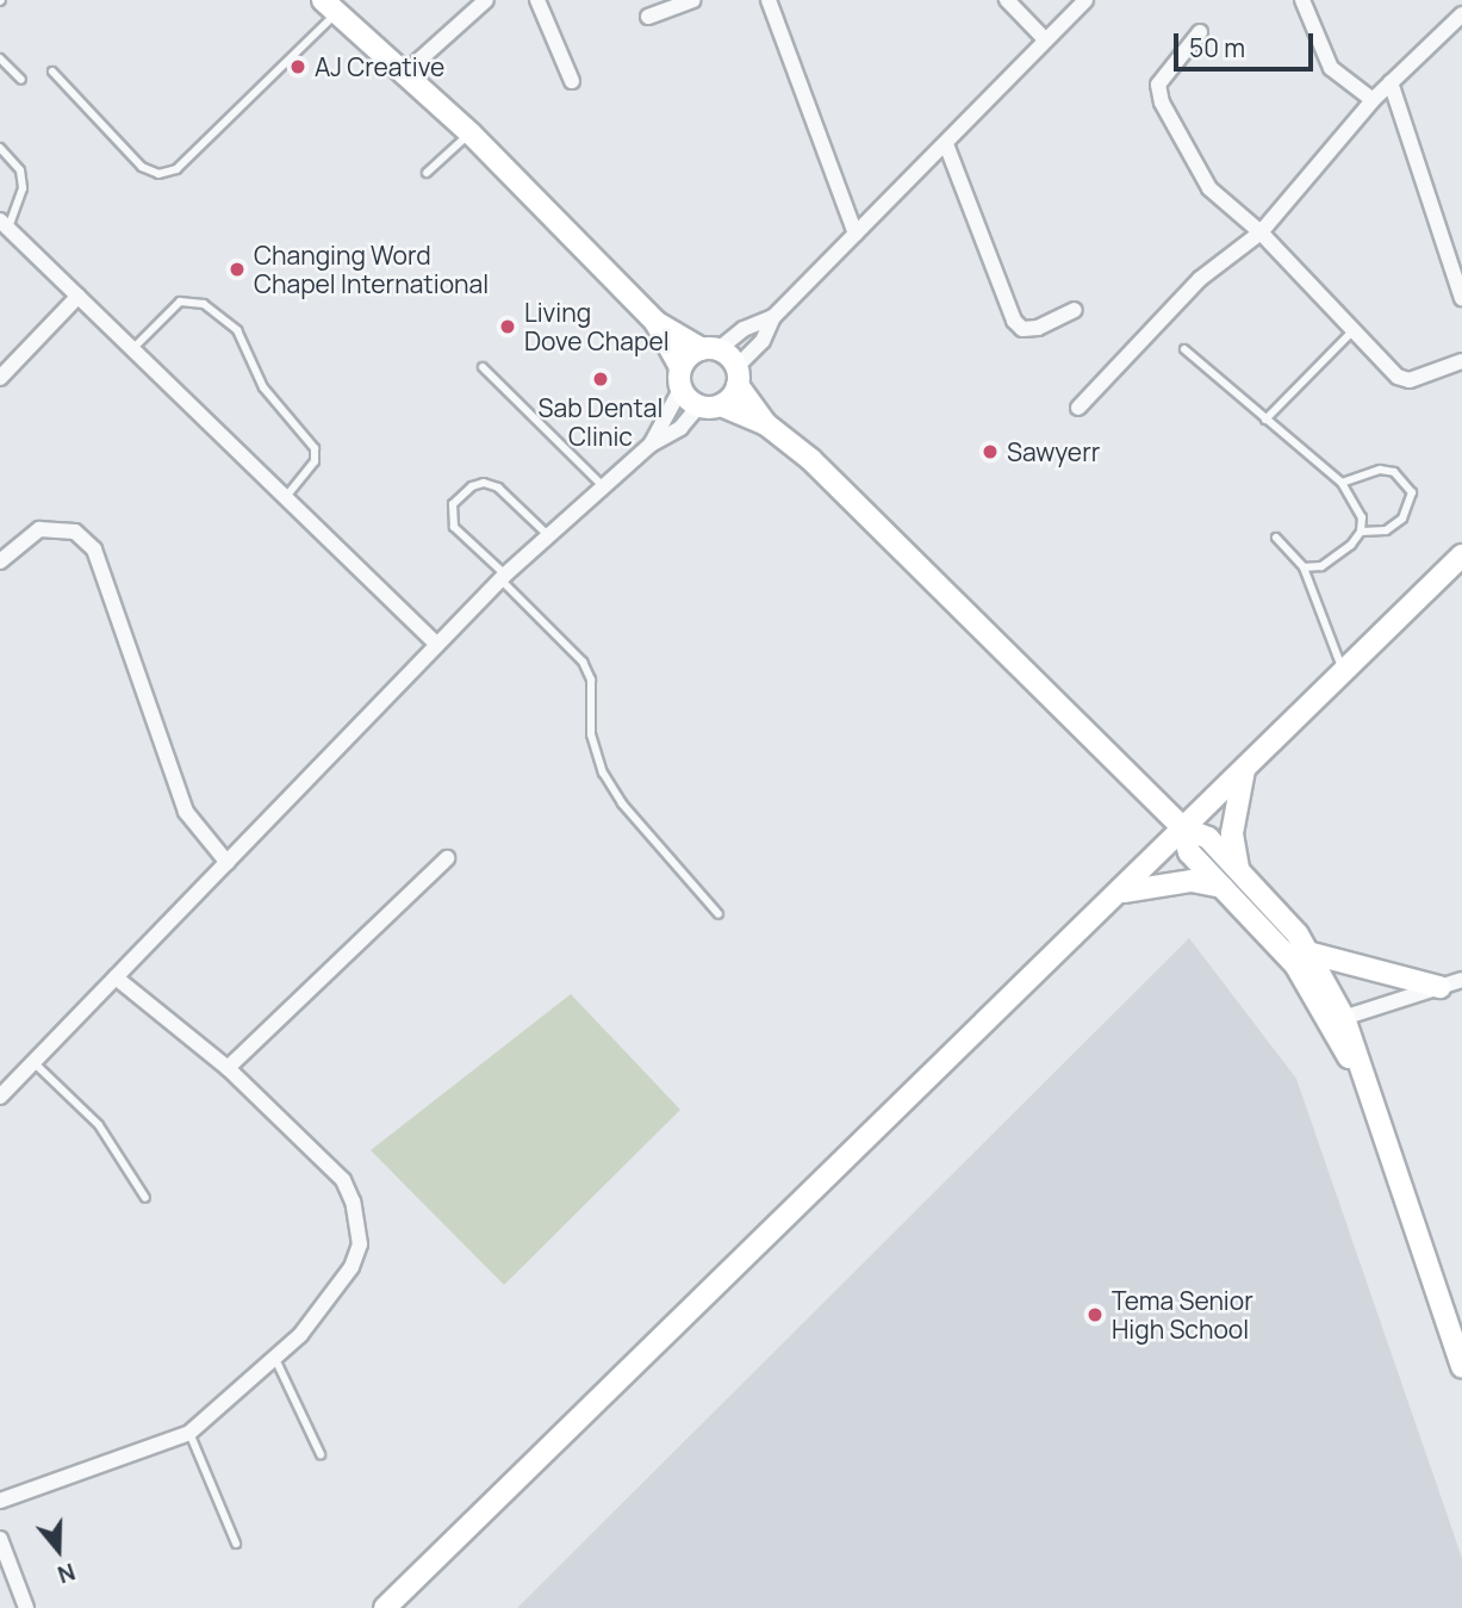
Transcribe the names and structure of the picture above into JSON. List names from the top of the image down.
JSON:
{
  "places": [
    "AJ Creative",
    "Changing Word Chapel International",
    "Living Dove Chapel",
    "Sab Dental Clinic",
    "Sawyerr",
    "Tema Senior High School"
  ],
  "scale_bar": "50 m",
  "north": "bottom"
}
